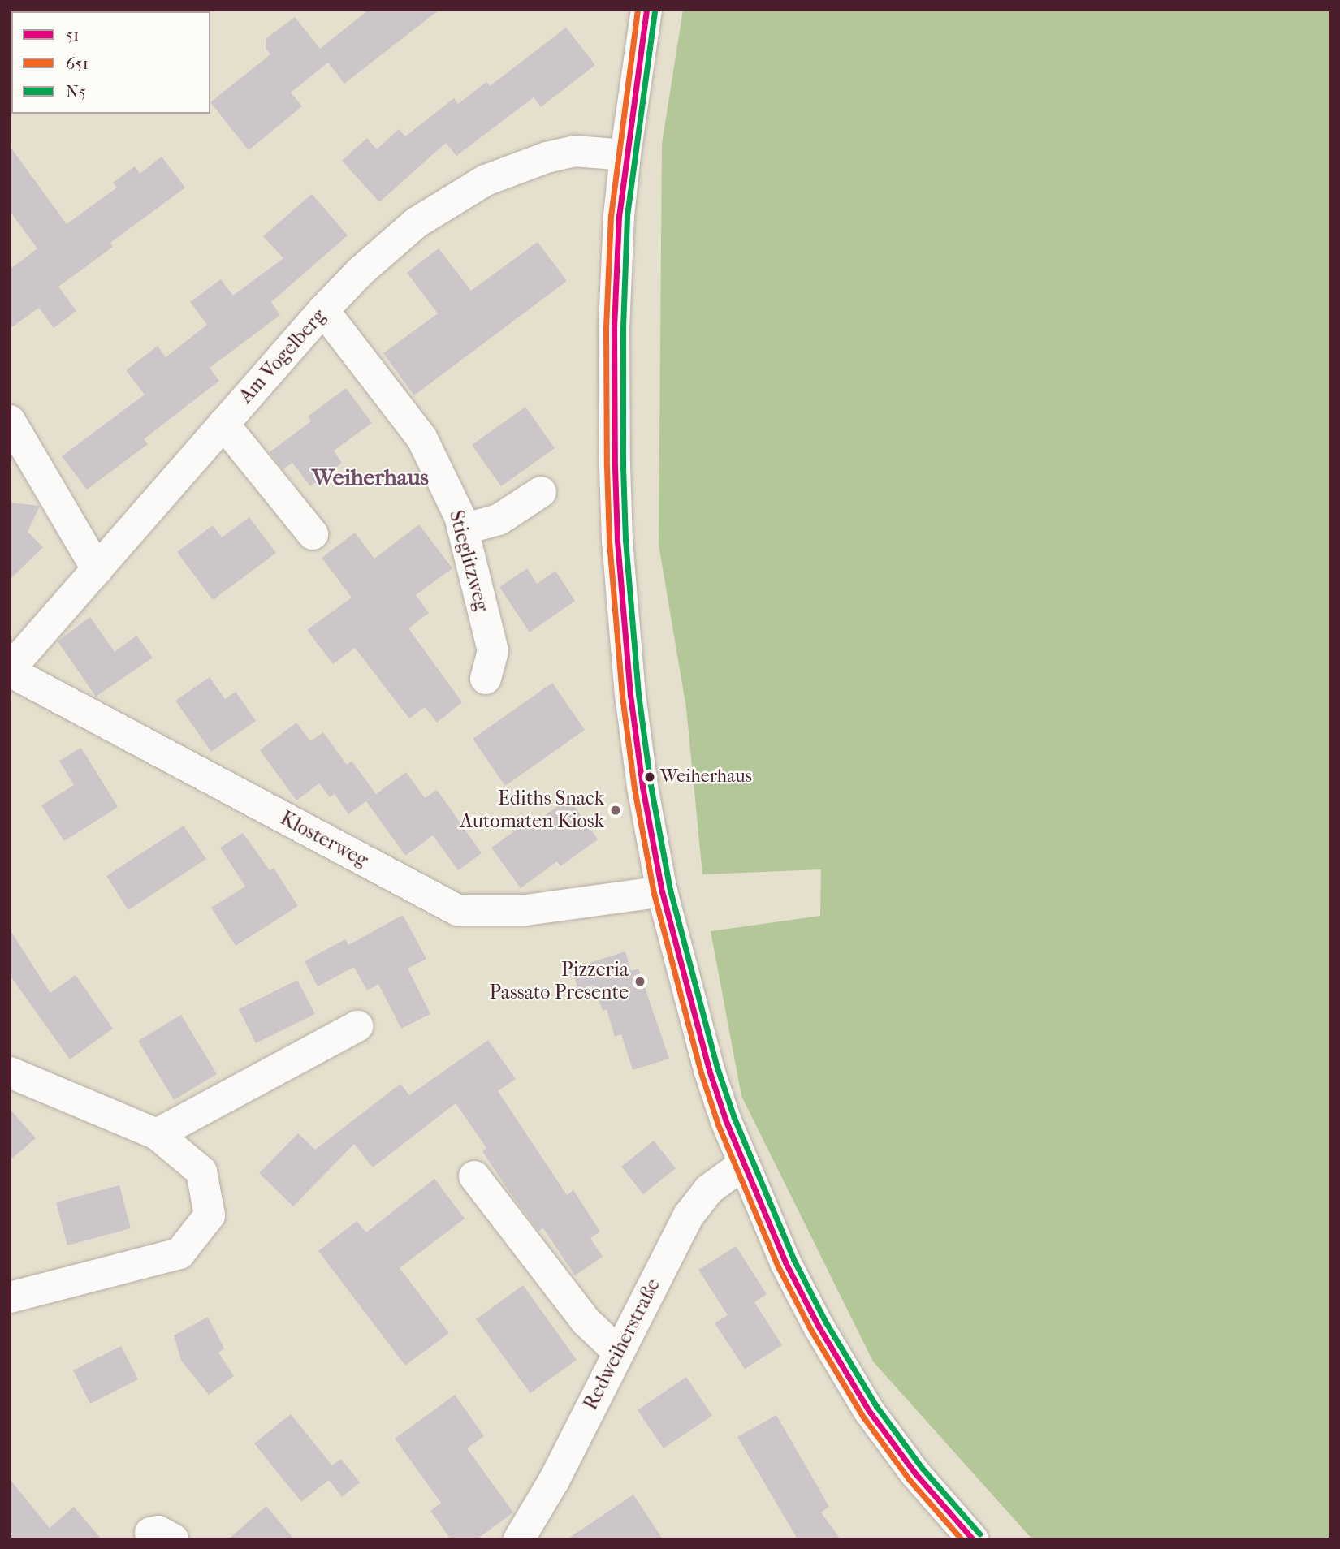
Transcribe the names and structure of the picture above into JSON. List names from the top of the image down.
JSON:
{
  "streets": {
    "street": [
      "Am Vogelberg",
      "Stieglitzweg",
      "Klosterweg",
      "Redweiherstraße"
    ]
  },
  "crossings": [
    ["Am Vogelberg", "Stieglitzweg"],
    ["Am Vogelberg", "Klosterweg"]
  ],
  "districts": ["Weiherhaus"],
  "places": ["Weiherhaus", "Ediths Snack Automaten Kiosk", "Pizzeria Passato Presente"],
  "lines": ["transit line 51", "transit line 651", "transit line N5"],
  "legend": ["51", "651", "N5"]
}
